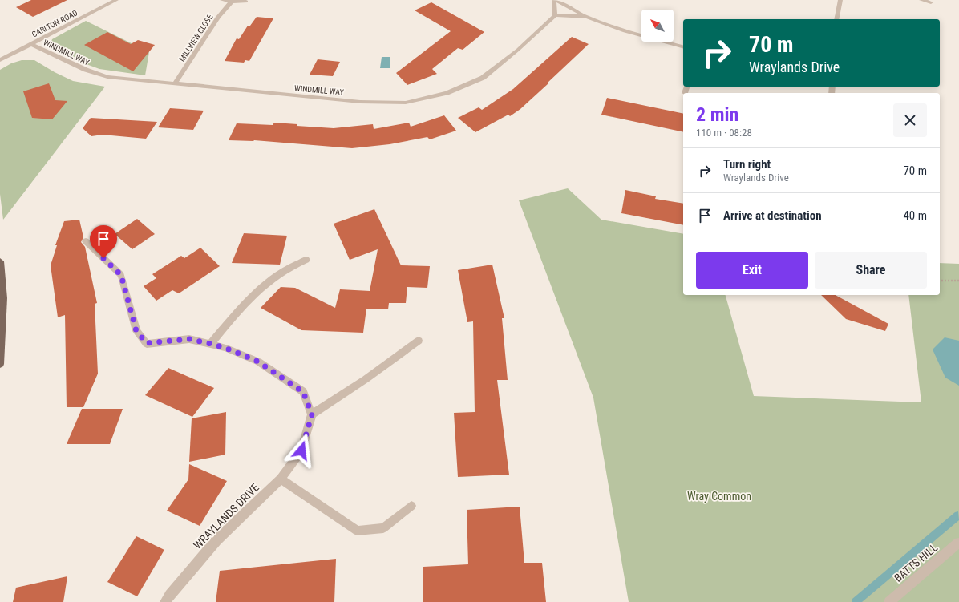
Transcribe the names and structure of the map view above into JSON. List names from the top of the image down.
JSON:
{
  "streets": {
    "street": [
      "CARLTON ROAD",
      "MILLVIEW CLOSE",
      "WINDMILL WAY",
      "WRAYLANDS DRIVE",
      "BATTS HILL"
    ]
  },
  "crossings": [
    ["CARLTON ROAD", "WINDMILL WAY"],
    ["MILLVIEW CLOSE", "WINDMILL WAY"]
  ],
  "parks": ["Wray Common"],
  "north": "top left",
  "page": {
    "turn": ["70 m", "Wraylands Drive"],
    "heading": ["2 min", "110 m · 08:28"],
    "list": [
      {
        "name": "Turn right",
        "note": "Wraylands Drive",
        "value": "70 m"
      },
      {
        "name": "Arrive at destination",
        "value": "40 m"
      }
    ],
    "buttons": ["Exit", "Share"]
  }
}
